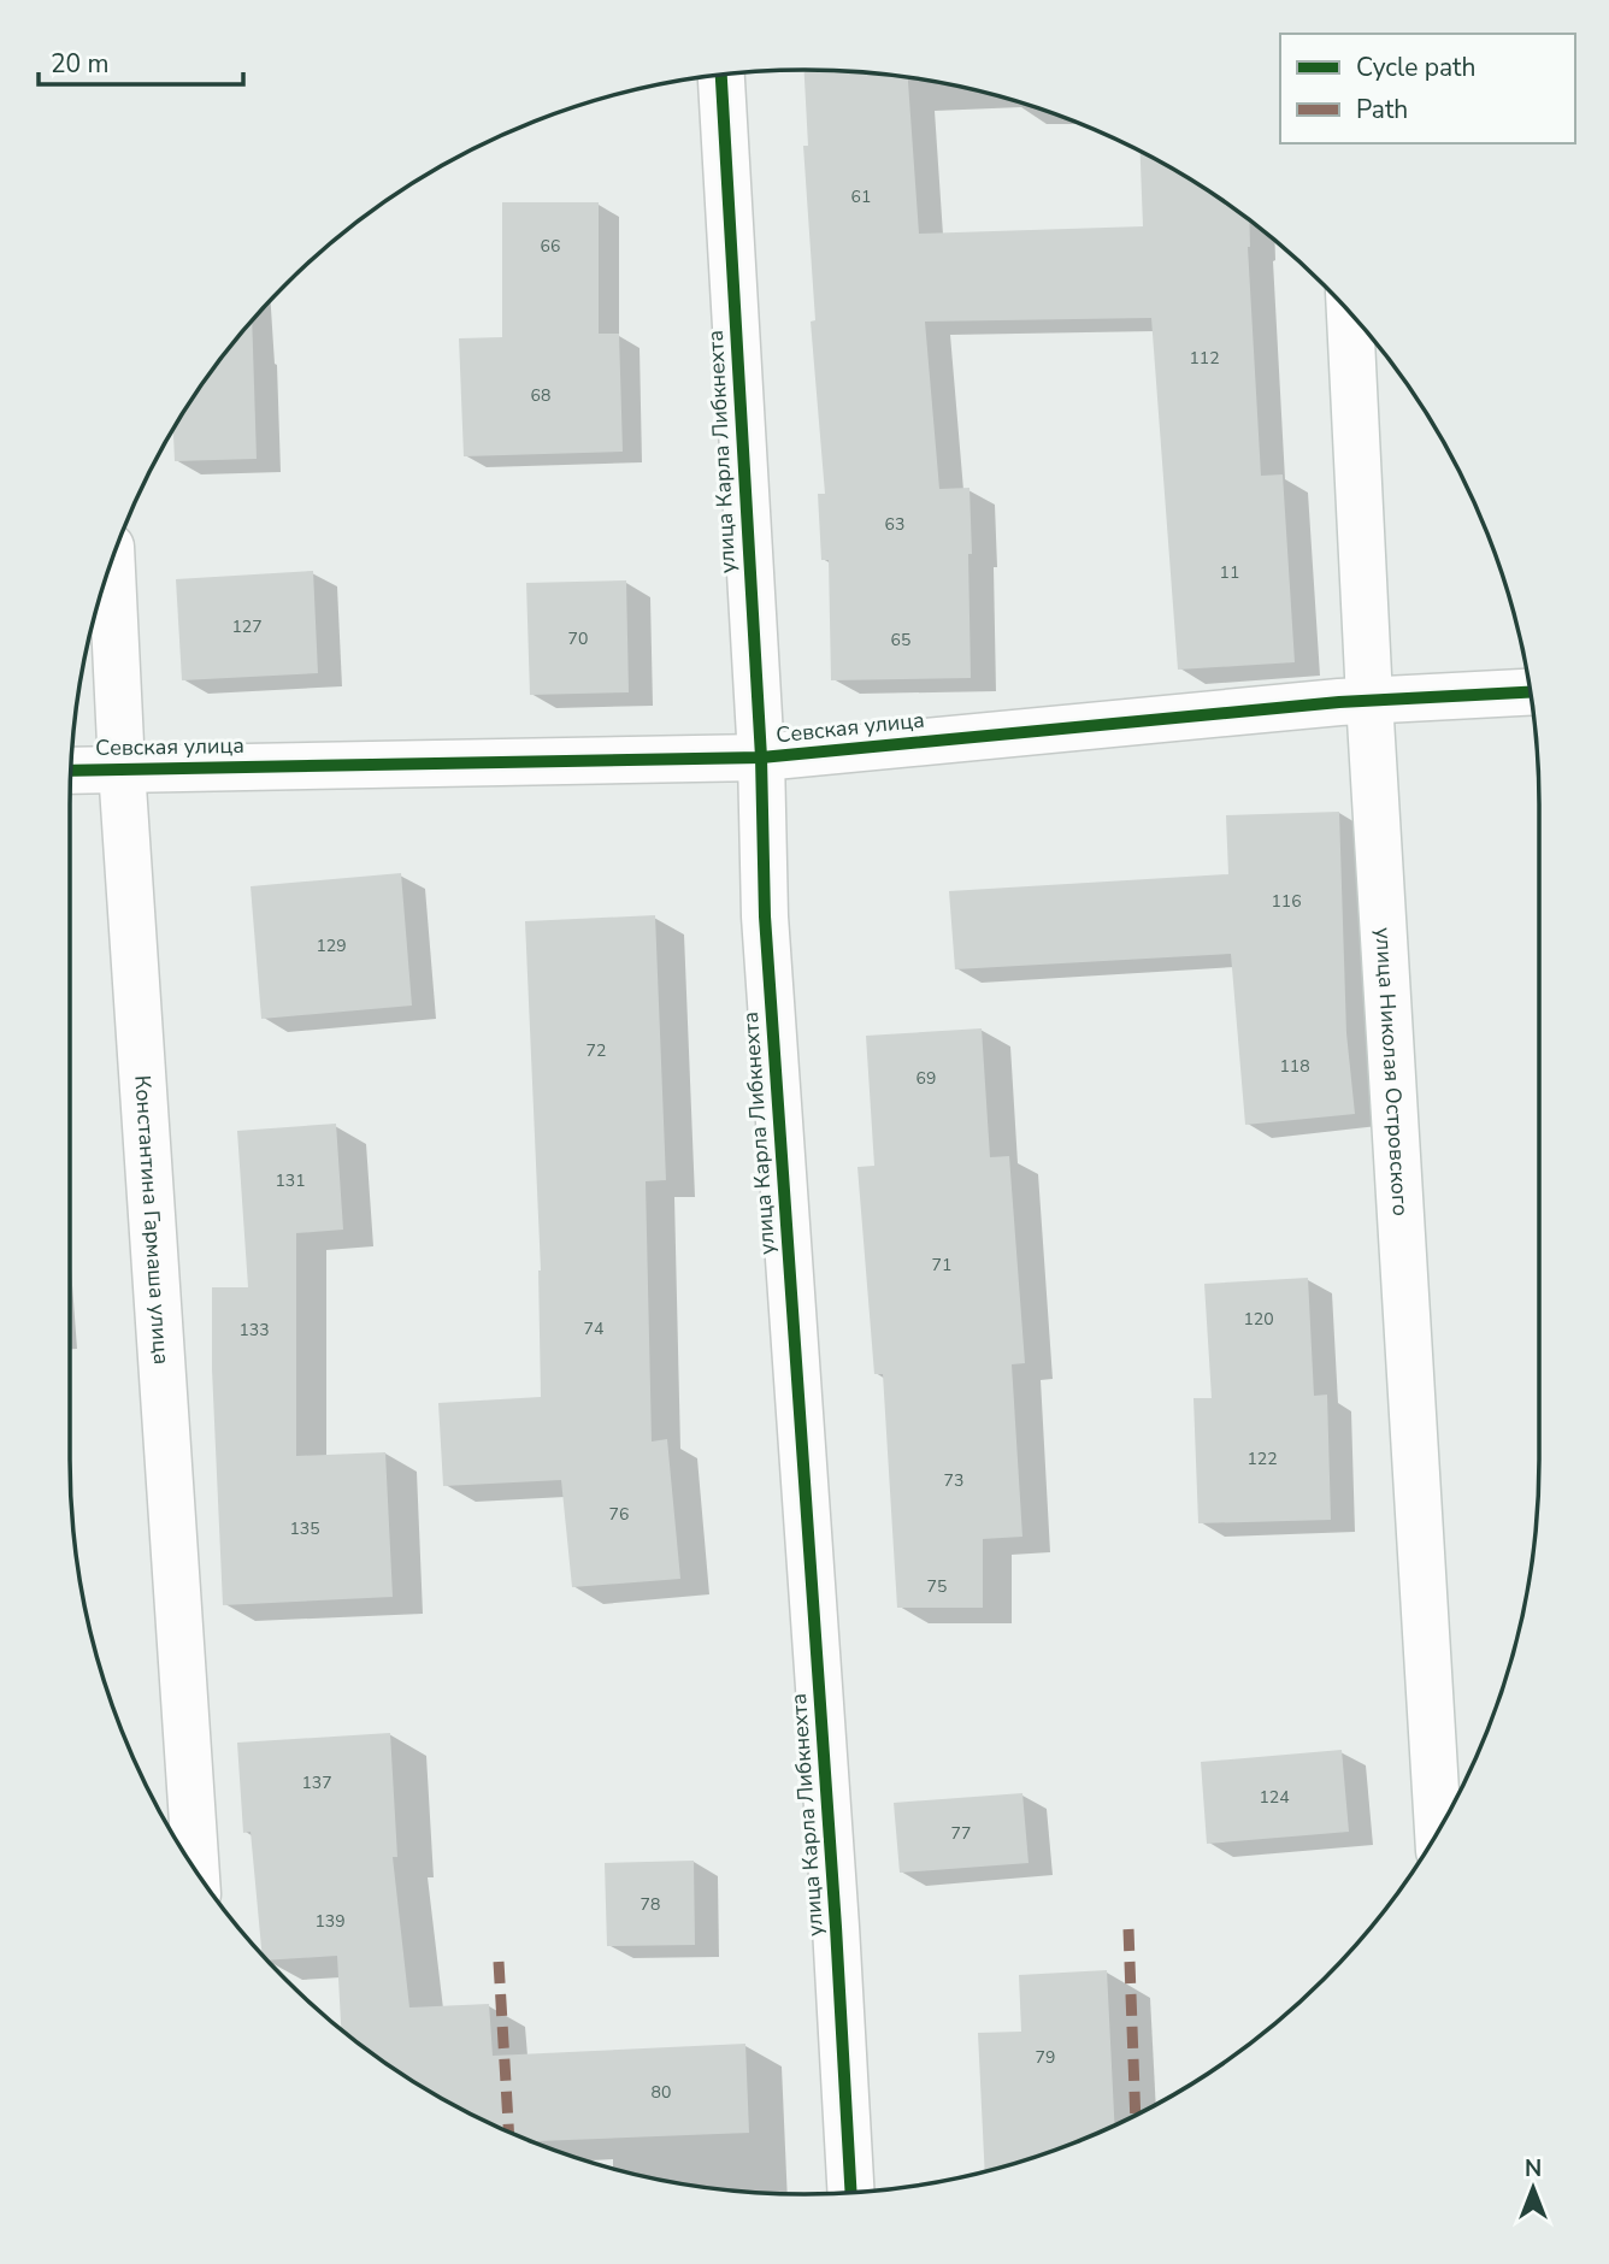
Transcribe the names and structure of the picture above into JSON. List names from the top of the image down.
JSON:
{
  "streets": {
    "street": [
      "улица Карла Либкнехта",
      "Севская улица",
      "улица Николая Островского",
      "Константина Гармаша улица"
    ]
  },
  "crossings": [
    ["улица Карла Либкнехта", "Севская улица"],
    ["Севская улица", "улица Николая Островского"],
    ["Севская улица", "Константина Гармаша улица"]
  ],
  "house_numbers": [
    "61",
    "66",
    "112",
    "68",
    "63",
    "11",
    "127",
    "70",
    "65",
    "116",
    "129",
    "72",
    "118",
    "69",
    "131",
    "71",
    "120",
    "74",
    "133",
    "122",
    "73",
    "76",
    "135",
    "75",
    "137",
    "124",
    "77",
    "78",
    "139",
    "79",
    "80"
  ],
  "legend": ["Cycle path", "Path"],
  "scale_bar": "20 m",
  "north": "top"
}
